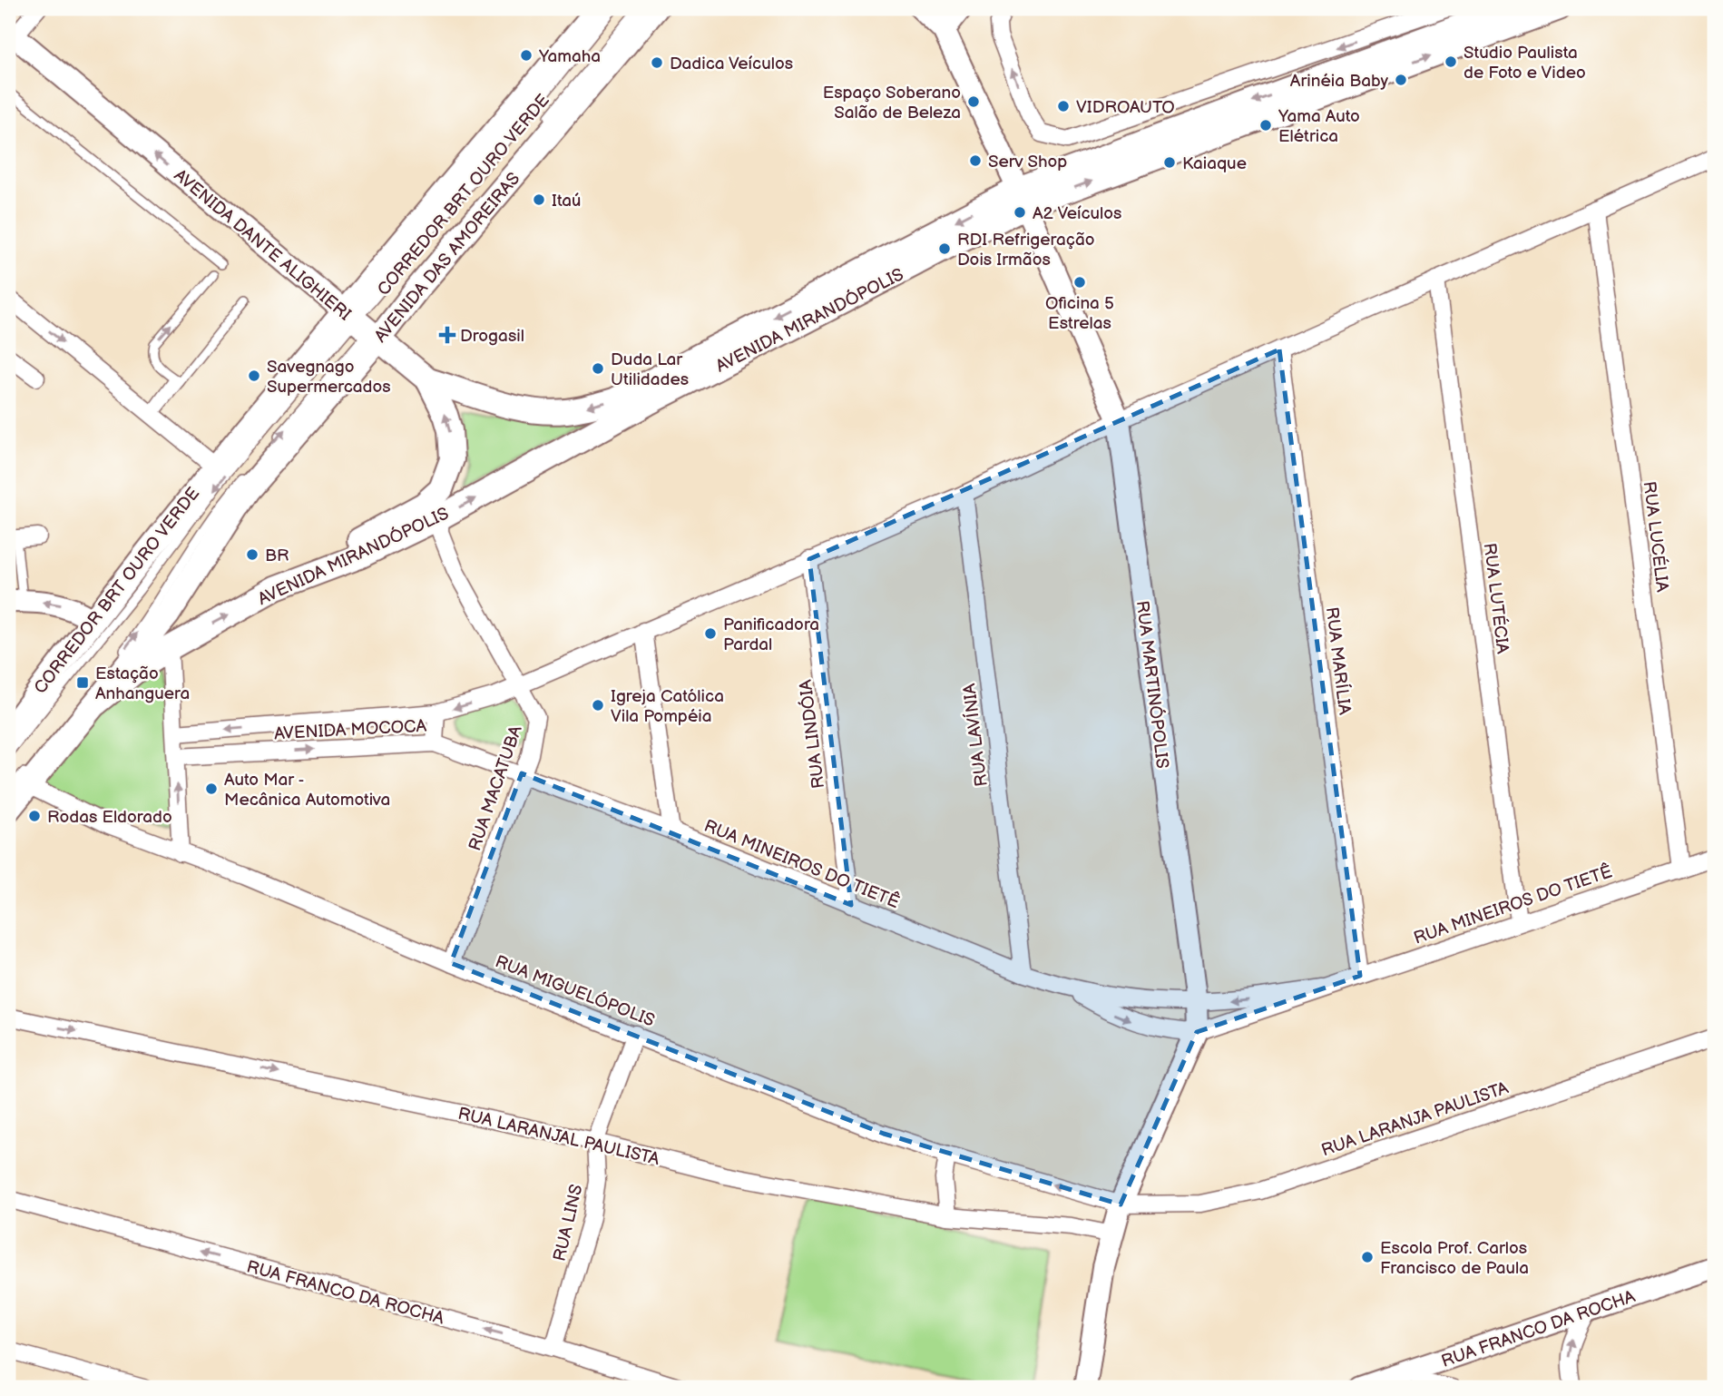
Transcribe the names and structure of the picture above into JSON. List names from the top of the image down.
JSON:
{
  "streets": {
    "main road": ["AVENIDA DANTE ALIGHIERI", "AVENIDA DAS AMOREIRAS", "AVENIDA MIRANDÓPOLIS"],
    "street": [
      "RUA LUCÉLIA",
      "RUA LUTÉCIA",
      "RUA MARÍLIA",
      "RUA MARTINÓPOLIS",
      "AVENIDA MOCOCA",
      "RUA LINDÓIA",
      "RUA LAVÍNIA",
      "RUA MACATUBA",
      "RUA MINEIROS DO TIETÊ",
      "RUA MIGUELÓPOLIS",
      "RUA LARANJA PAULISTA",
      "RUA LARANJAL PAULISTA",
      "RUA LINS",
      "RUA FRANCO DA ROCHA"
    ],
    "lane": ["CORREDOR BRT OURO VERDE"]
  },
  "crossings": [
    ["CORREDOR BRT OURO VERDE", "AVENIDA DANTE ALIGHIERI"],
    ["CORREDOR BRT OURO VERDE", "AVENIDA DAS AMOREIRAS"],
    ["AVENIDA DANTE ALIGHIERI", "AVENIDA DAS AMOREIRAS"],
    ["AVENIDA DANTE ALIGHIERI", "AVENIDA MIRANDÓPOLIS"],
    ["AVENIDA DANTE ALIGHIERI", "RUA MACATUBA"],
    ["AVENIDA DAS AMOREIRAS", "AVENIDA MIRANDÓPOLIS"],
    ["AVENIDA DAS AMOREIRAS", "RUA MIGUELÓPOLIS"],
    ["AVENIDA MIRANDÓPOLIS", "RUA MARTINÓPOLIS"],
    ["AVENIDA MIRANDÓPOLIS", "RUA MACATUBA"],
    ["RUA LUCÉLIA", "AVENIDA MOCOCA"],
    ["RUA LUCÉLIA", "RUA MINEIROS DO TIETÊ"],
    ["RUA LUTÉCIA", "AVENIDA MOCOCA"],
    ["RUA LUTÉCIA", "RUA MINEIROS DO TIETÊ"],
    ["RUA MARÍLIA", "AVENIDA MOCOCA"],
    ["RUA MARÍLIA", "RUA MINEIROS DO TIETÊ"],
    ["RUA MARTINÓPOLIS", "AVENIDA MOCOCA"],
    ["RUA MARTINÓPOLIS", "RUA MINEIROS DO TIETÊ"],
    ["RUA MARTINÓPOLIS", "RUA MIGUELÓPOLIS"],
    ["RUA MARTINÓPOLIS", "RUA LARANJA PAULISTA"],
    ["RUA MARTINÓPOLIS", "RUA LARANJAL PAULISTA"],
    ["AVENIDA MOCOCA", "RUA LINDÓIA"],
    ["AVENIDA MOCOCA", "RUA LAVÍNIA"],
    ["AVENIDA MOCOCA", "RUA MACATUBA"],
    ["AVENIDA MOCOCA", "RUA MINEIROS DO TIETÊ"],
    ["RUA LINDÓIA", "RUA MINEIROS DO TIETÊ"],
    ["RUA LAVÍNIA", "RUA MINEIROS DO TIETÊ"],
    ["RUA MACATUBA", "RUA MINEIROS DO TIETÊ"],
    ["RUA MACATUBA", "RUA MIGUELÓPOLIS"],
    ["RUA MIGUELÓPOLIS", "RUA LARANJA PAULISTA"],
    ["RUA MIGUELÓPOLIS", "RUA LINS"],
    ["RUA LARANJAL PAULISTA", "RUA LINS"],
    ["RUA LINS", "RUA FRANCO DA ROCHA"]
  ],
  "one_way": ["AVENIDA DANTE ALIGHIERI", "RUA LARANJAL PAULISTA", "RUA FRANCO DA ROCHA"],
  "places": {
    "other": [
      "Yamaha",
      "Studio Paulista de Foto e Video",
      "Dadica Veículos",
      "Arinéia Baby",
      "Espaço Soberano Salão de Beleza",
      "VIDROAUTO",
      "Yama Auto Elétrica",
      "Serv Shop",
      "Kaiaque",
      "Itaú",
      "A2 Veículos",
      "RDI Refrigeração Dois Irmãos",
      "Oficina 5 Estrelas",
      "Duda Lar Utilidades",
      "Savegnago Supermercados",
      "BR",
      "Panificadora Pardal",
      "Igreja Católica Vila Pompéia",
      "Auto Mar - Mecânica Automotiva",
      "Rodas Eldorado",
      "Escola Prof. Carlos Francisco de Paula"
    ],
    "health": ["Drogasil"],
    "transit": ["Estação Anhanguera"]
  }
}
